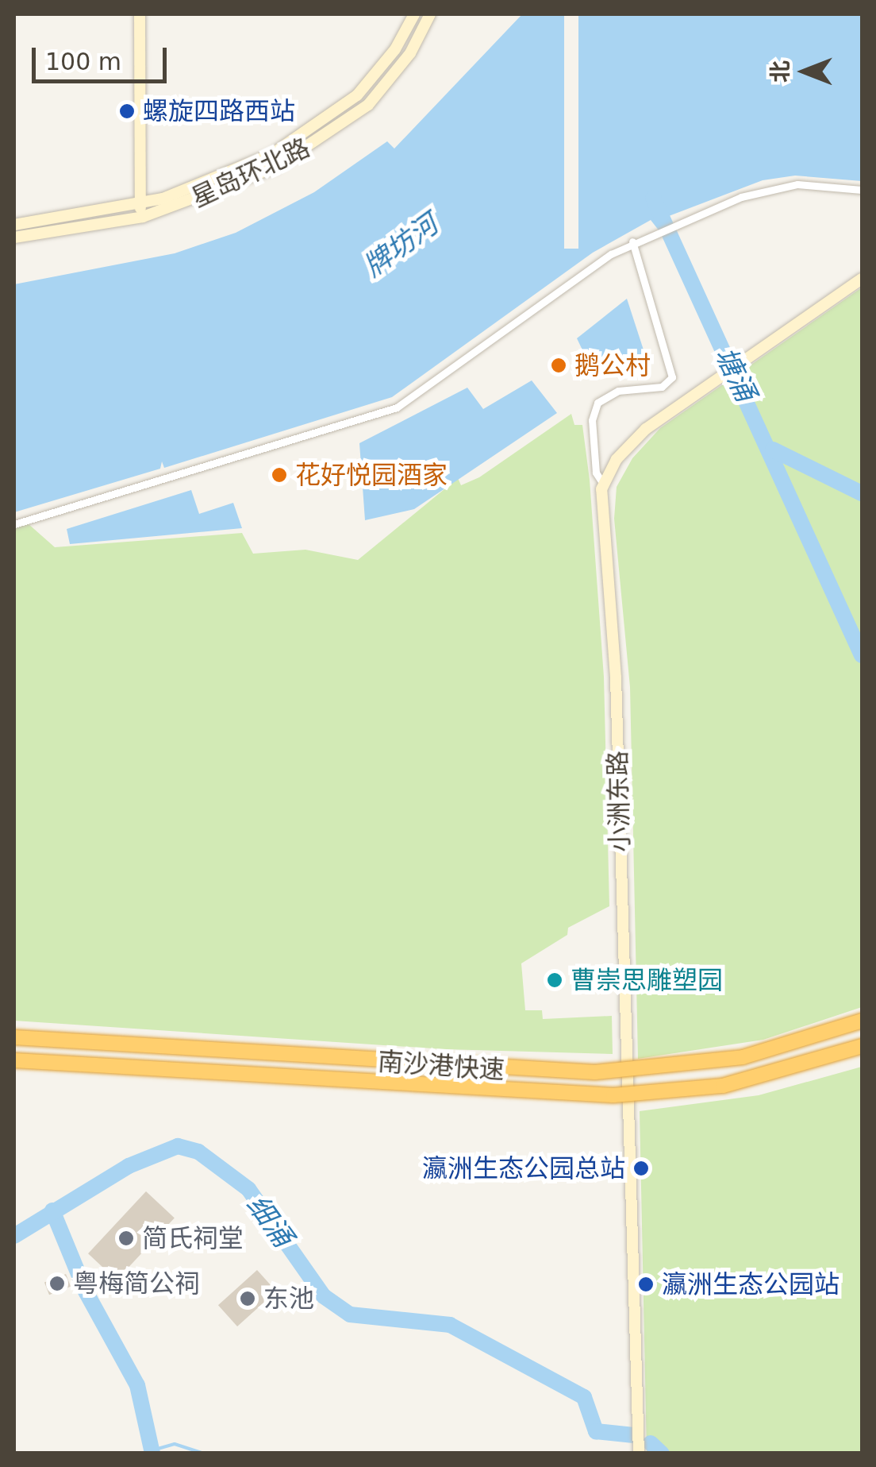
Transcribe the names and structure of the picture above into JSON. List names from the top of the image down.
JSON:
{
  "streets": {
    "highway": ["南沙港快速"],
    "main road": ["星岛环北路", "小洲东路"]
  },
  "water": ["牌坊河", "塘涌", "细涌"],
  "places": [
    "螺旋四路西站",
    "鹅公村",
    "花好悦园酒家",
    "曹崇思雕塑园",
    "瀛洲生态公园总站",
    "简氏祠堂",
    "粤梅简公祠",
    "瀛洲生态公园站",
    "东池"
  ],
  "scale_bar": "100 m",
  "north": "left"
}
